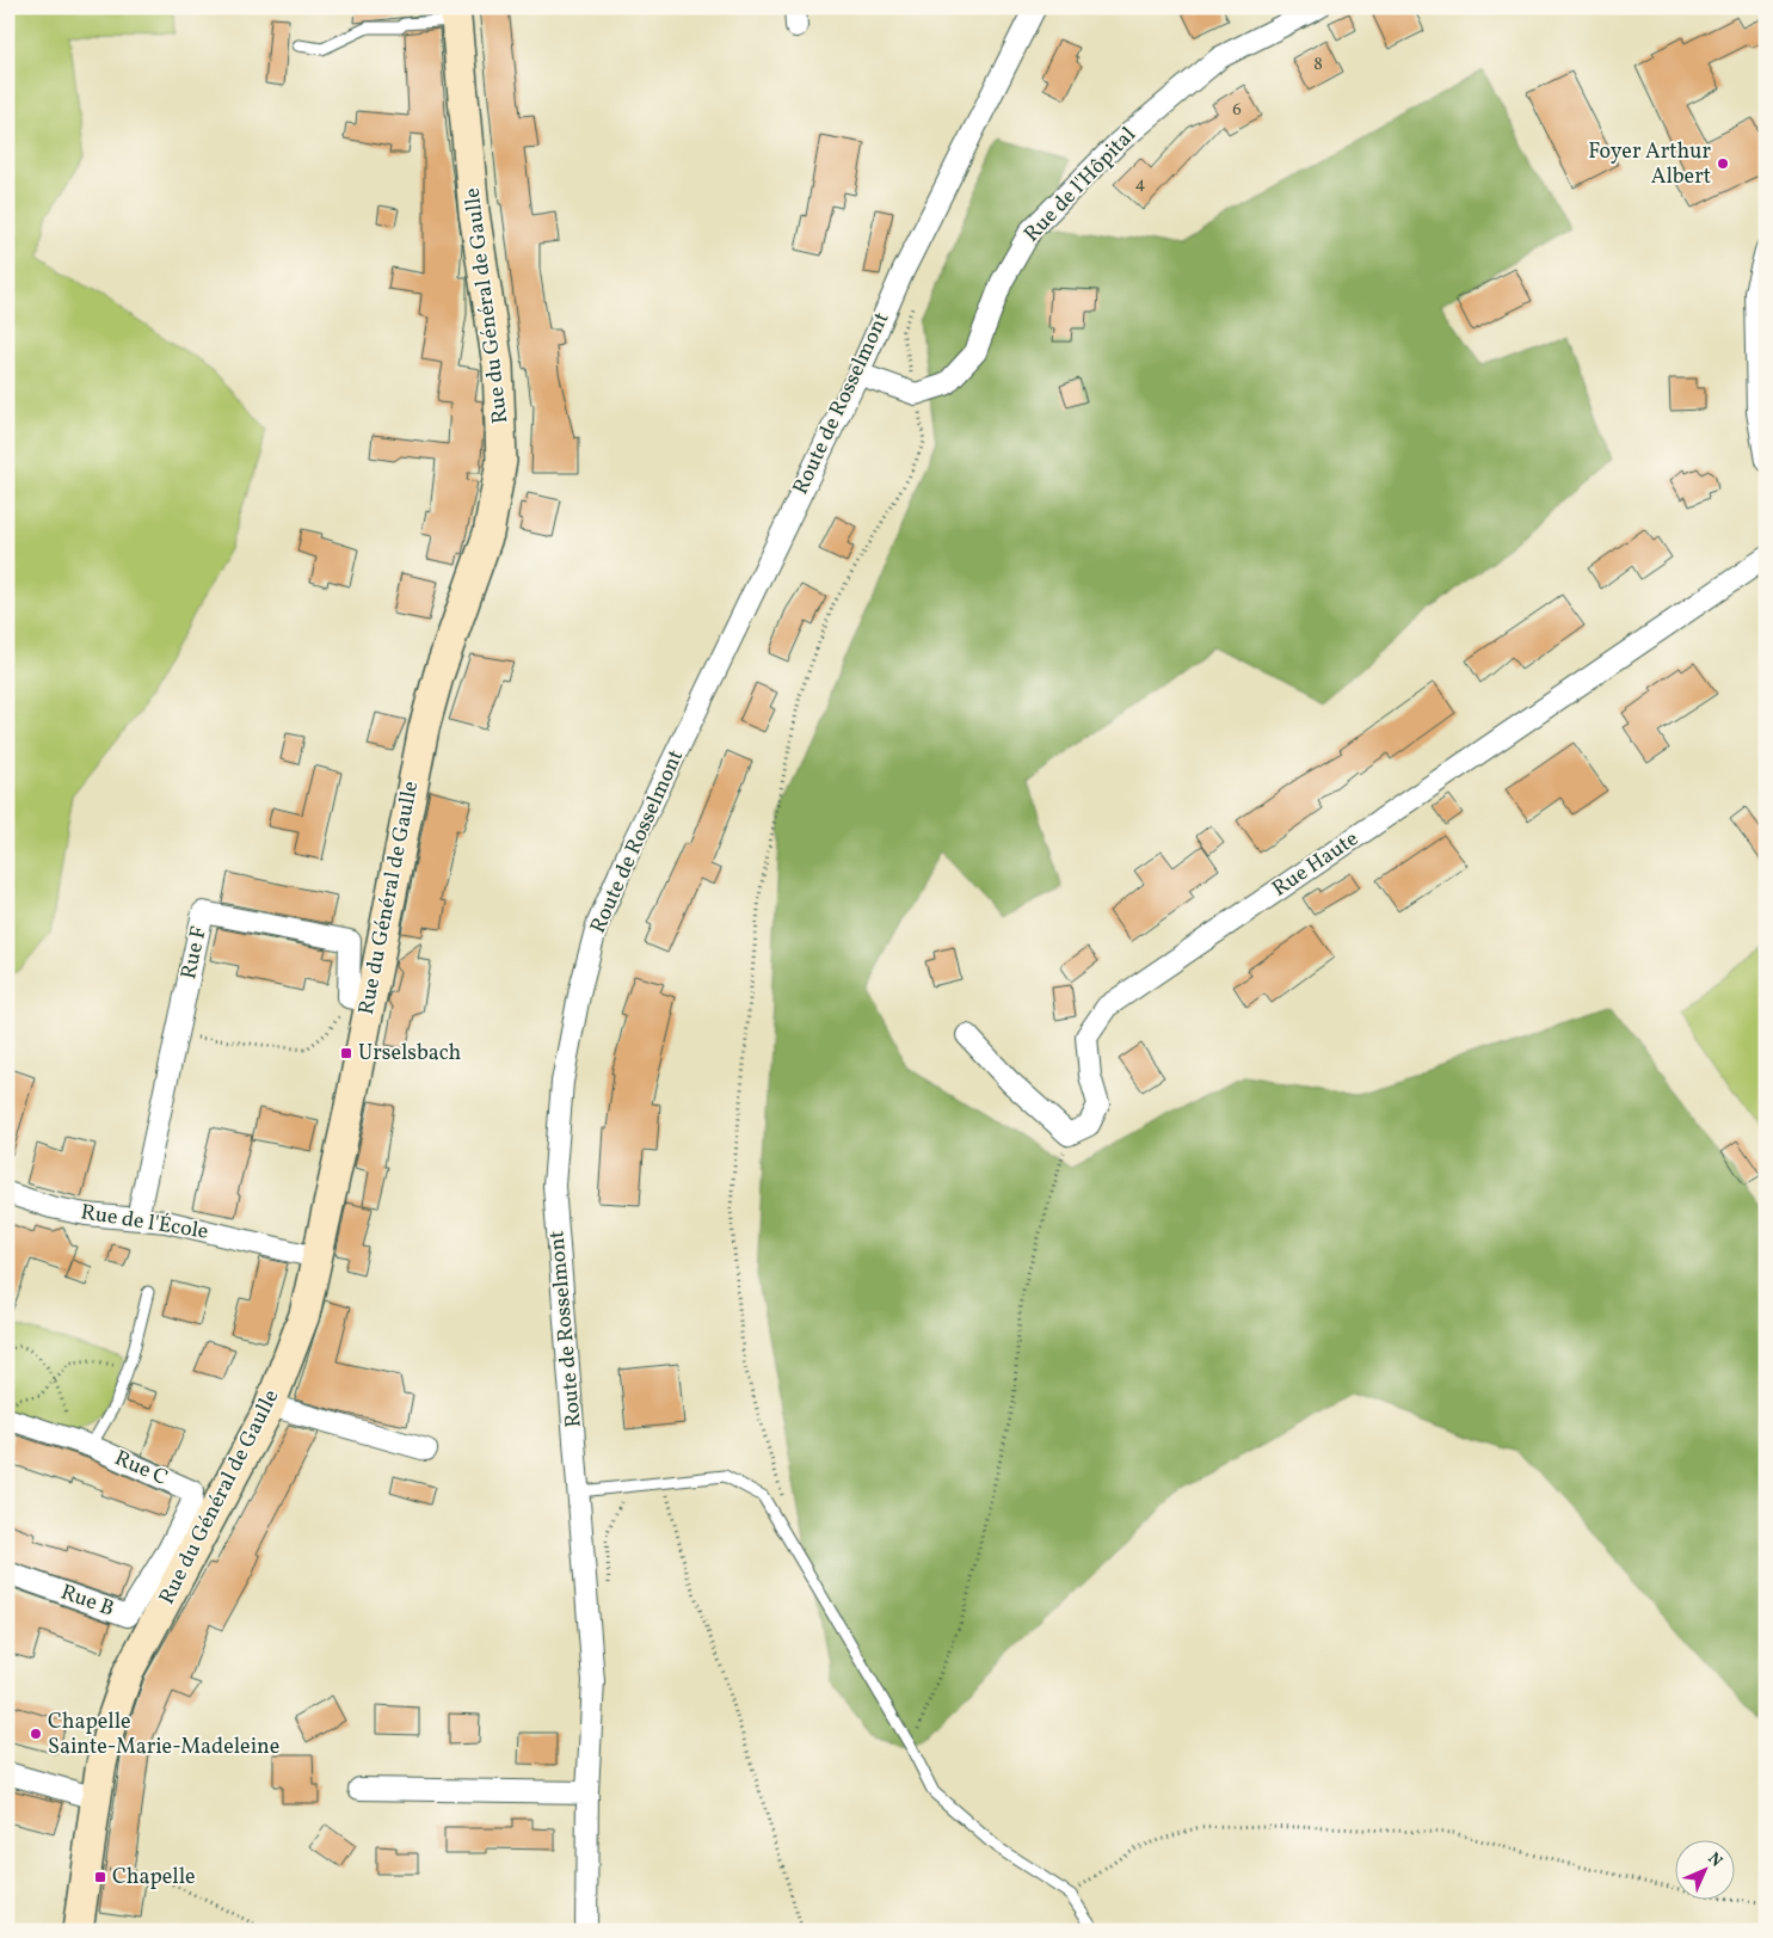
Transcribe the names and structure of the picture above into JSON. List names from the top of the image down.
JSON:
{
  "streets": {
    "main road": ["Rue du Général de Gaulle"],
    "street": [
      "Rue de l'Hôpital",
      "Route de Rosselmont",
      "Rue Haute",
      "Rue F",
      "Rue de l'École",
      "Rue C",
      "Rue B"
    ]
  },
  "crossings": [
    ["Rue du Général de Gaulle", "Rue F"],
    ["Rue du Général de Gaulle", "Rue de l'École"],
    ["Rue du Général de Gaulle", "Rue C"],
    ["Rue du Général de Gaulle", "Rue B"],
    ["Rue F", "Rue de l'École"],
    ["Rue C", "Rue B"]
  ],
  "places": {
    "other": ["Foyer Arthur Albert", "Chapelle Sainte-Marie-Madeleine"],
    "transit": ["Urselsbach", "Chapelle"]
  },
  "house_numbers": ["8", "6", "4"],
  "north": "top right"
}
